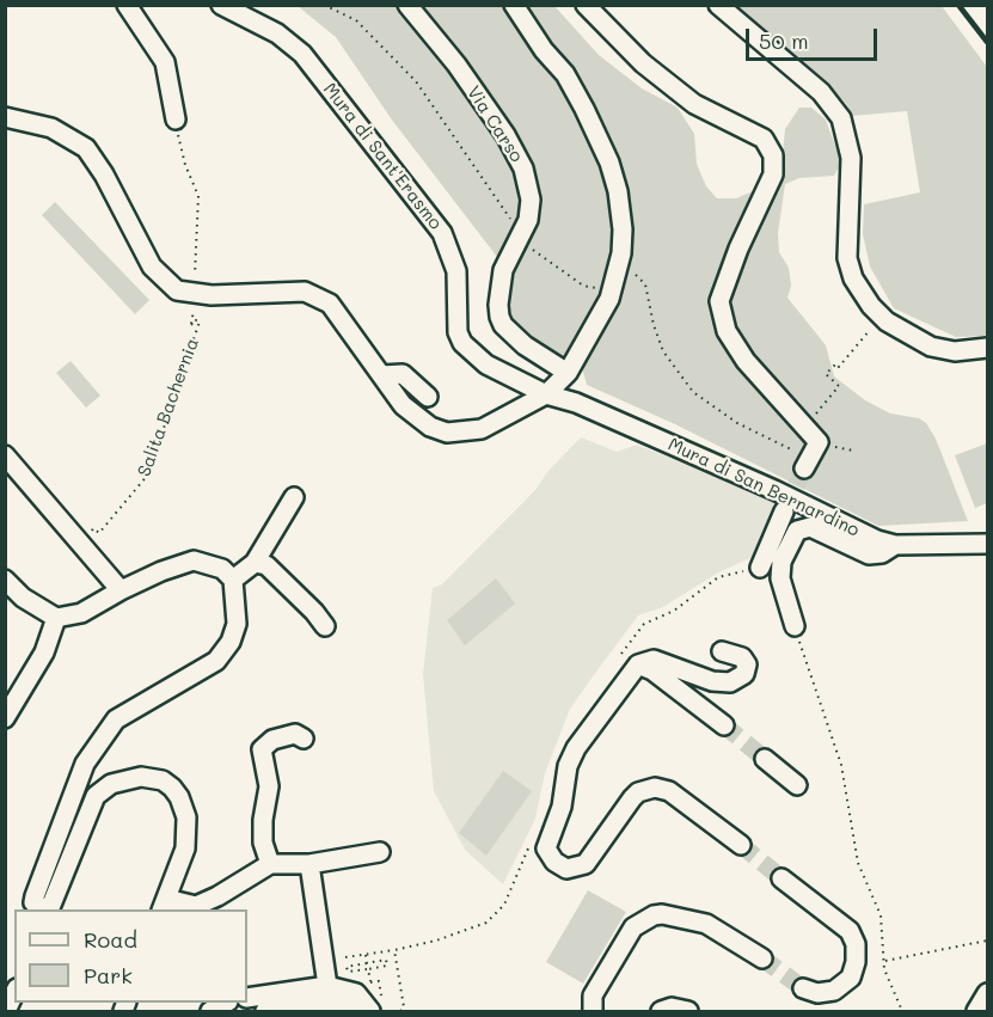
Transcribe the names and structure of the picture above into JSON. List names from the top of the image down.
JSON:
{
  "streets": {
    "street": ["Via Carso", "Mura di Sant'Erasmo", "Mura di San Bernardino"],
    "path": ["Salita Bachernia"]
  },
  "crossings": [
    ["Mura di Sant'Erasmo", "Mura di San Bernardino"]
  ],
  "legend": ["Road", "Park"],
  "scale_bar": "50 m"
}
